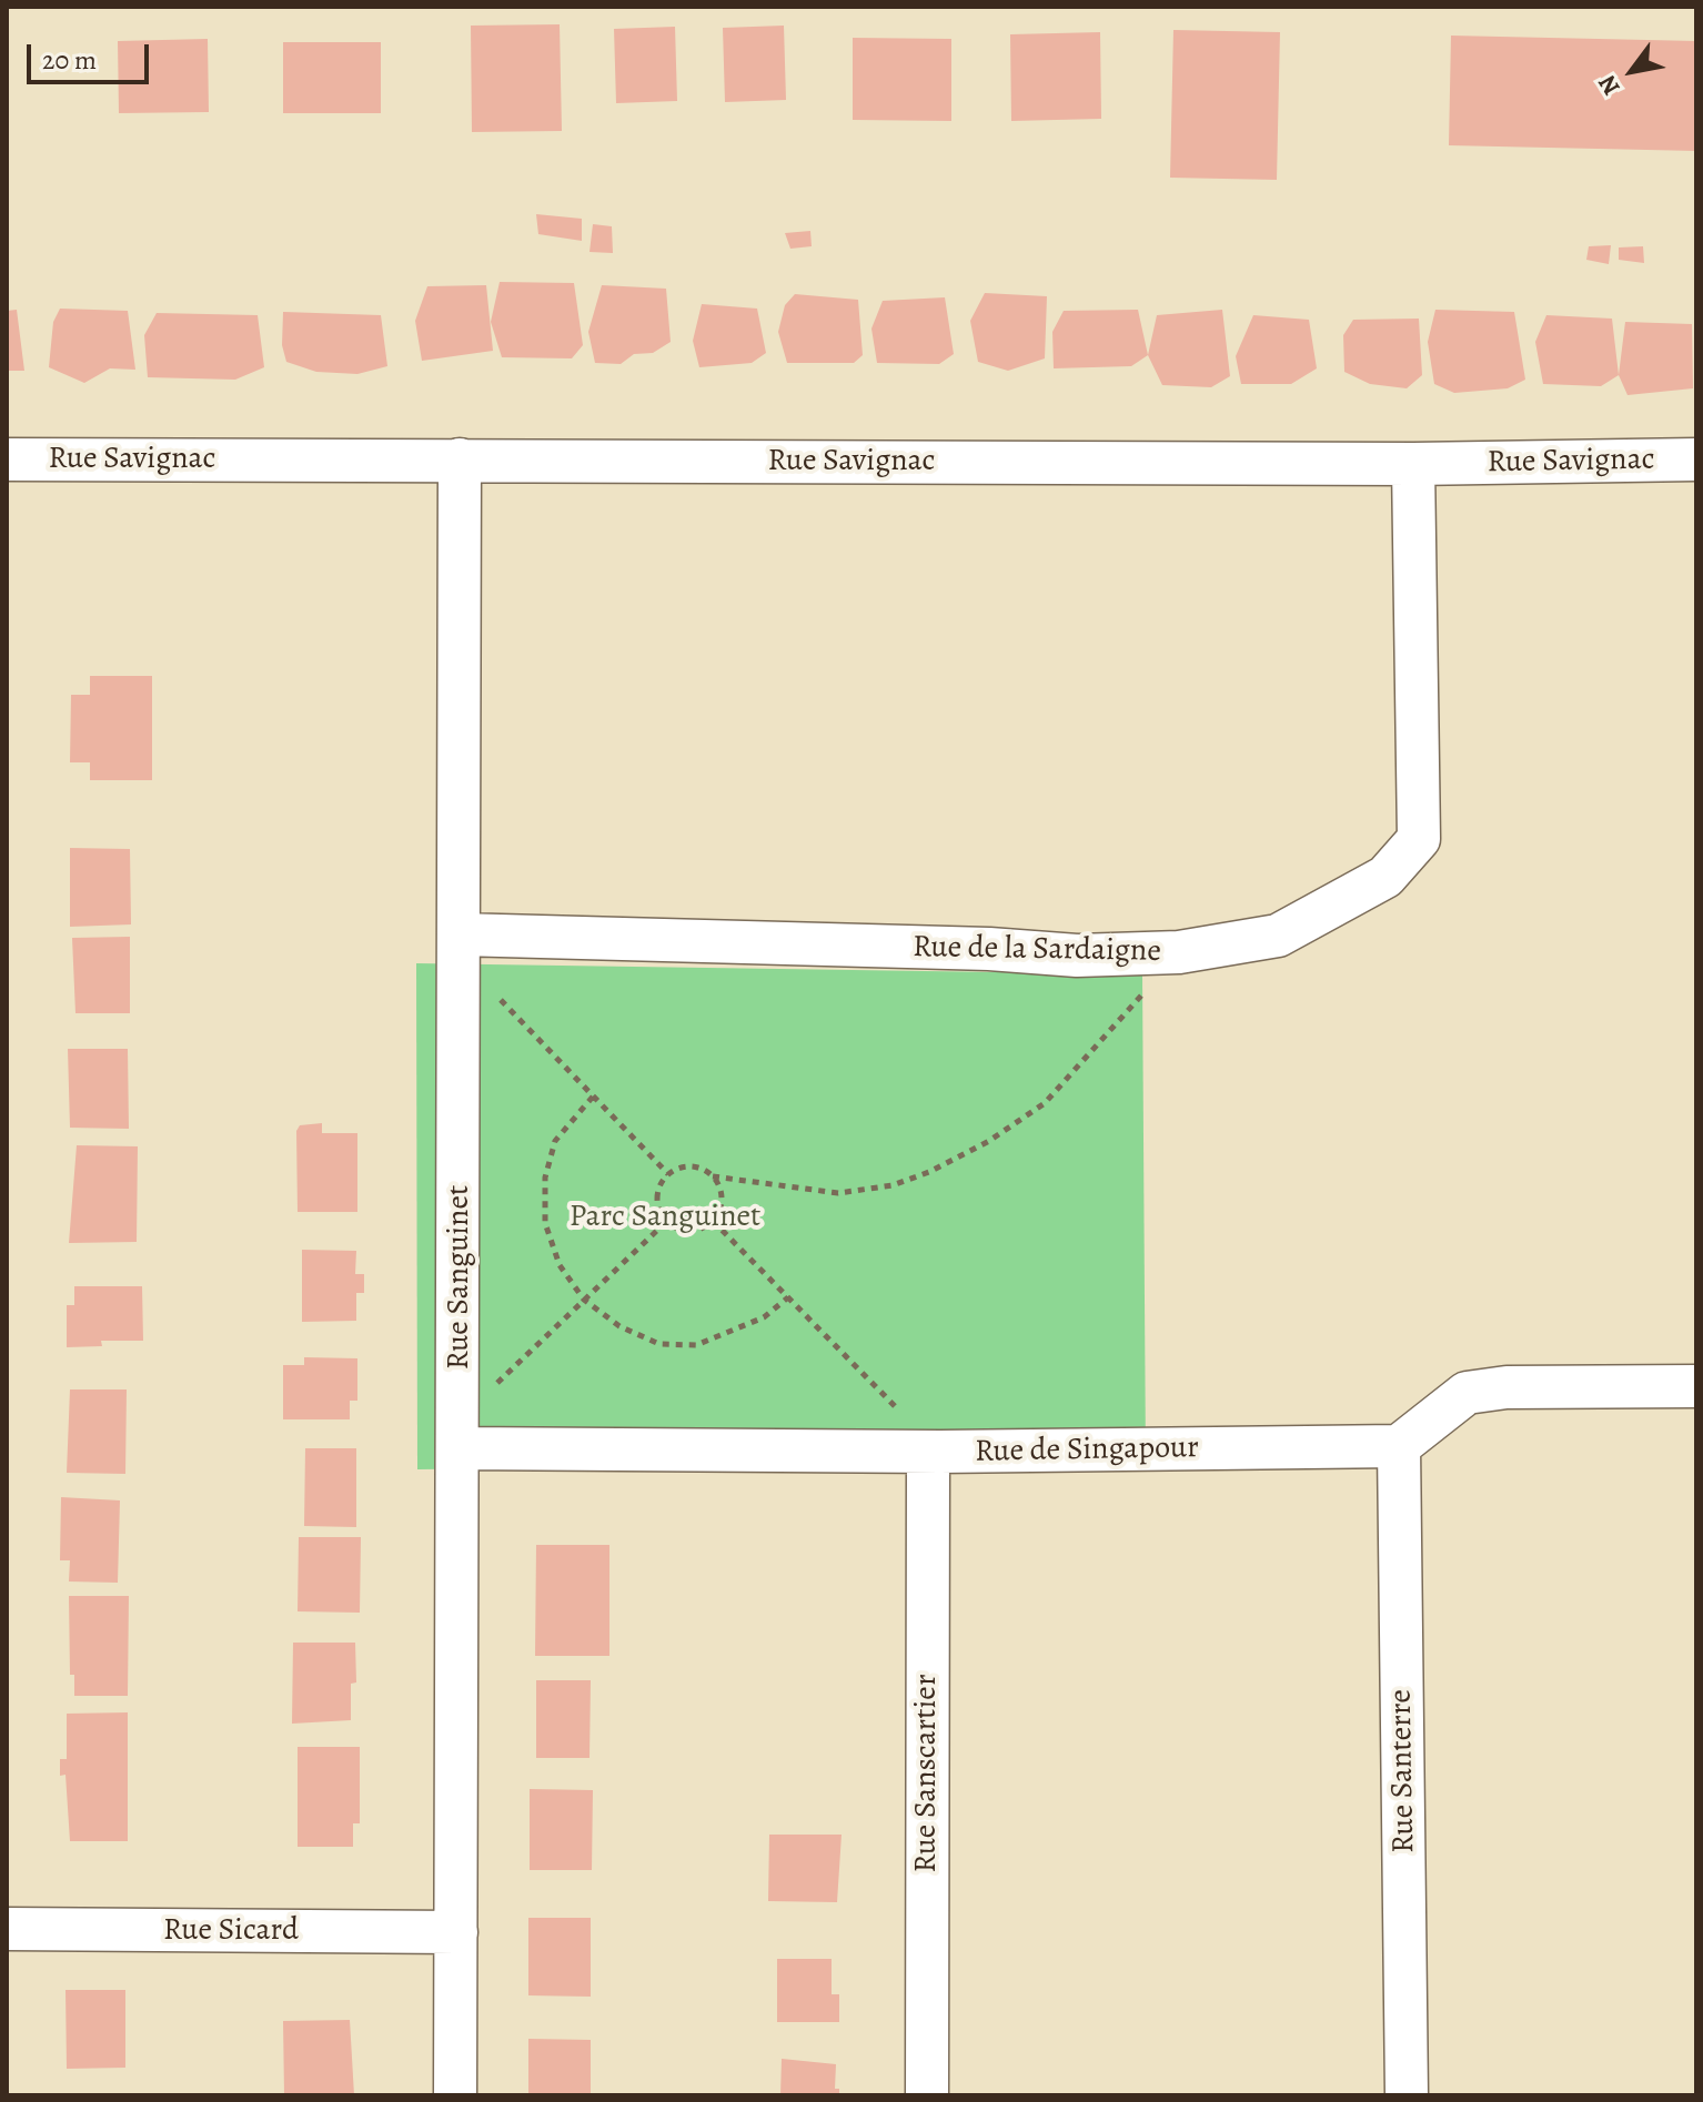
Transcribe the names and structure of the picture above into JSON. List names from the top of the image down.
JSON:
{
  "streets": {
    "street": [
      "Rue Savignac",
      "Rue de la Sardaigne",
      "Rue Sanguinet",
      "Rue de Singapour",
      "Rue Santerre",
      "Rue Sanscartier",
      "Rue Sicard"
    ]
  },
  "crossings": [
    ["Rue Savignac", "Rue de la Sardaigne"],
    ["Rue Savignac", "Rue Sanguinet"],
    ["Rue de la Sardaigne", "Rue Sanguinet"],
    ["Rue Sanguinet", "Rue de Singapour"],
    ["Rue Sanguinet", "Rue Sicard"],
    ["Rue de Singapour", "Rue Santerre"],
    ["Rue de Singapour", "Rue Sanscartier"]
  ],
  "parks": ["Parc Sanguinet"],
  "scale_bar": "20 m",
  "north": "bottom left"
}
